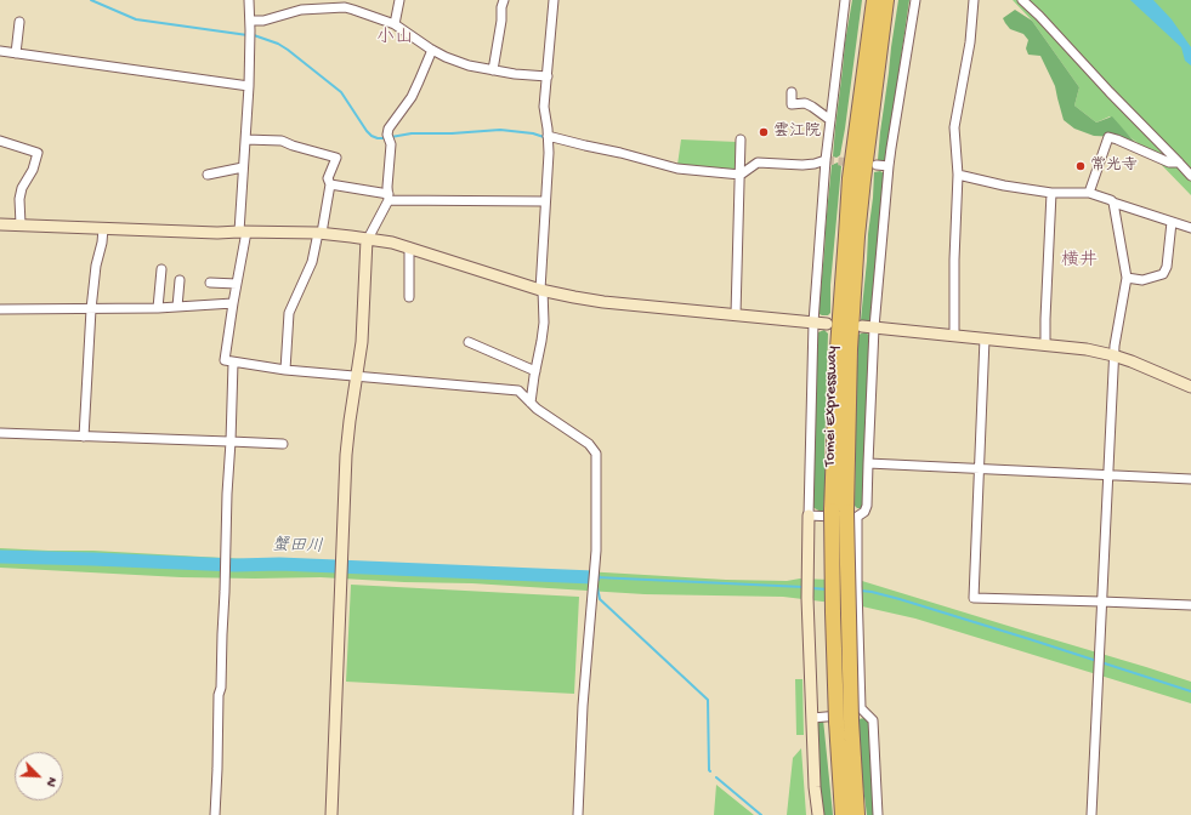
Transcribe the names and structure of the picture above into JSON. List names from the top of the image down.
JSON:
{
  "streets": {
    "highway": ["Tomei Expressway"]
  },
  "districts": ["小山", "横井"],
  "water": ["蟹田川"],
  "places": ["雲江院", "常光寺"],
  "north": "bottom right"
}
